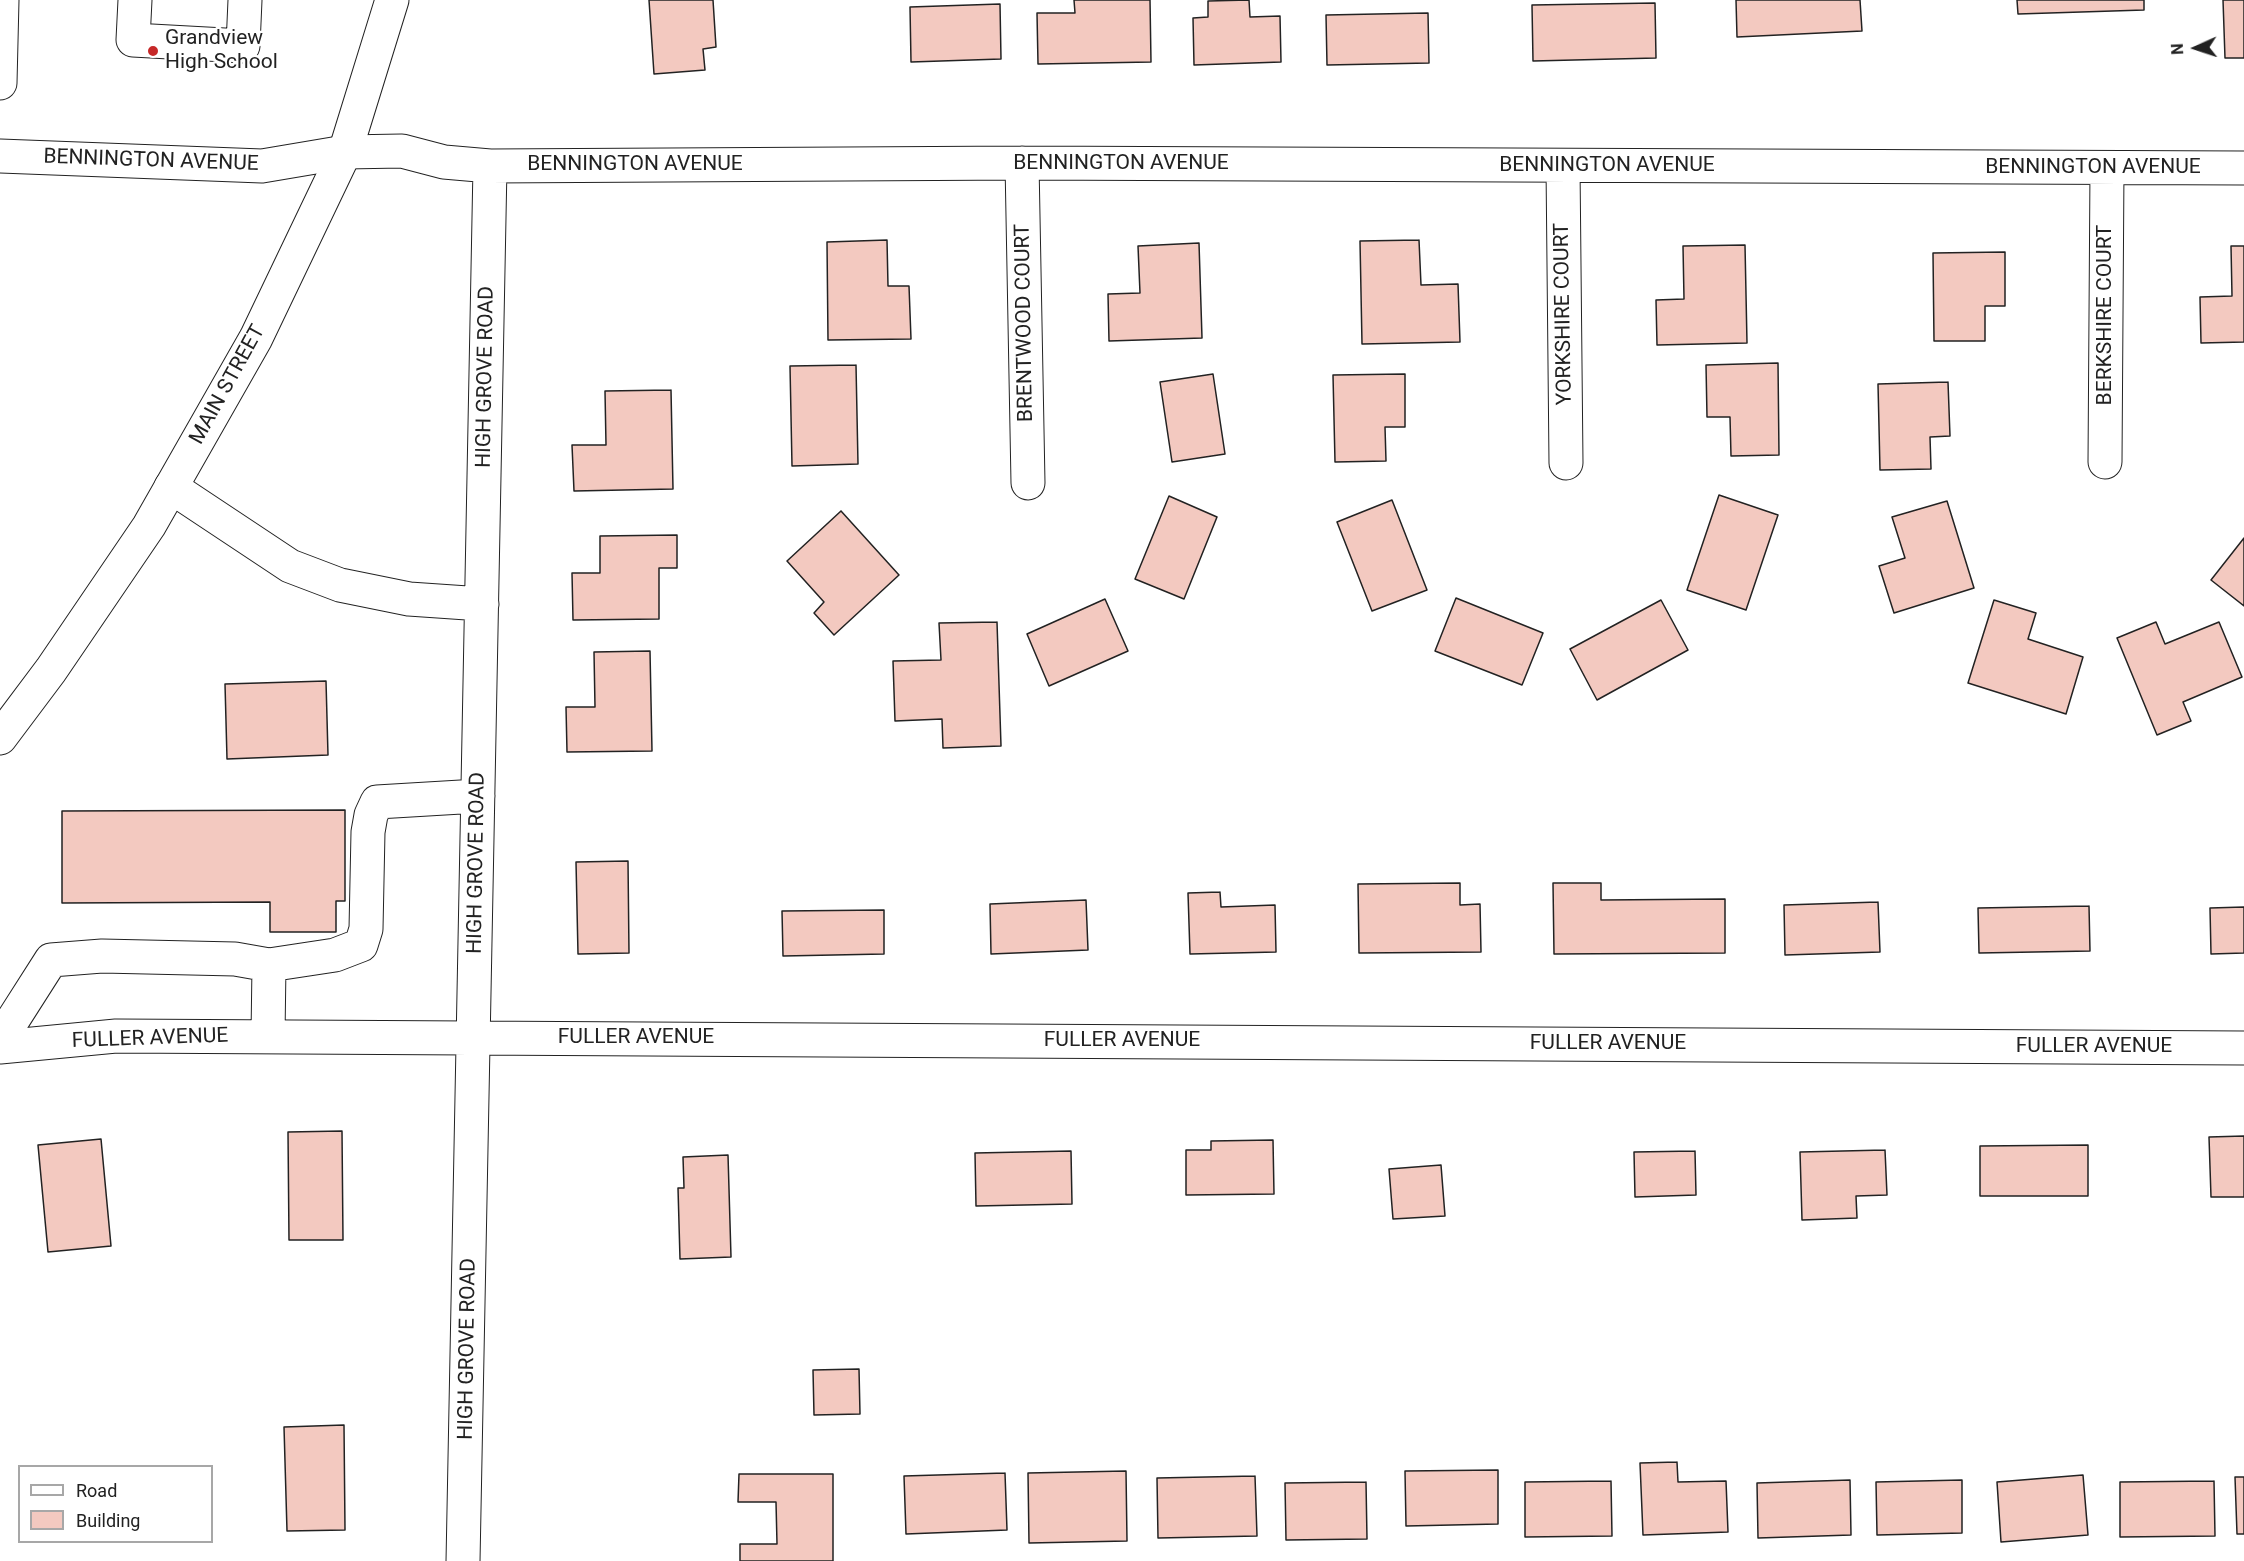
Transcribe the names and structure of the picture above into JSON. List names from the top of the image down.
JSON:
{
  "streets": {
    "street": [
      "BENNINGTON AVENUE",
      "YORKSHIRE COURT",
      "BERKSHIRE COURT",
      "BRENTWOOD COURT",
      "HIGH GROVE ROAD",
      "MAIN STREET",
      "FULLER AVENUE"
    ]
  },
  "crossings": [
    ["BENNINGTON AVENUE", "YORKSHIRE COURT"],
    ["BENNINGTON AVENUE", "BERKSHIRE COURT"],
    ["BENNINGTON AVENUE", "BRENTWOOD COURT"],
    ["BENNINGTON AVENUE", "HIGH GROVE ROAD"],
    ["BENNINGTON AVENUE", "MAIN STREET"],
    ["HIGH GROVE ROAD", "FULLER AVENUE"]
  ],
  "places": ["Grandview High School"],
  "legend": ["Road", "Building"],
  "north": "left"
}
